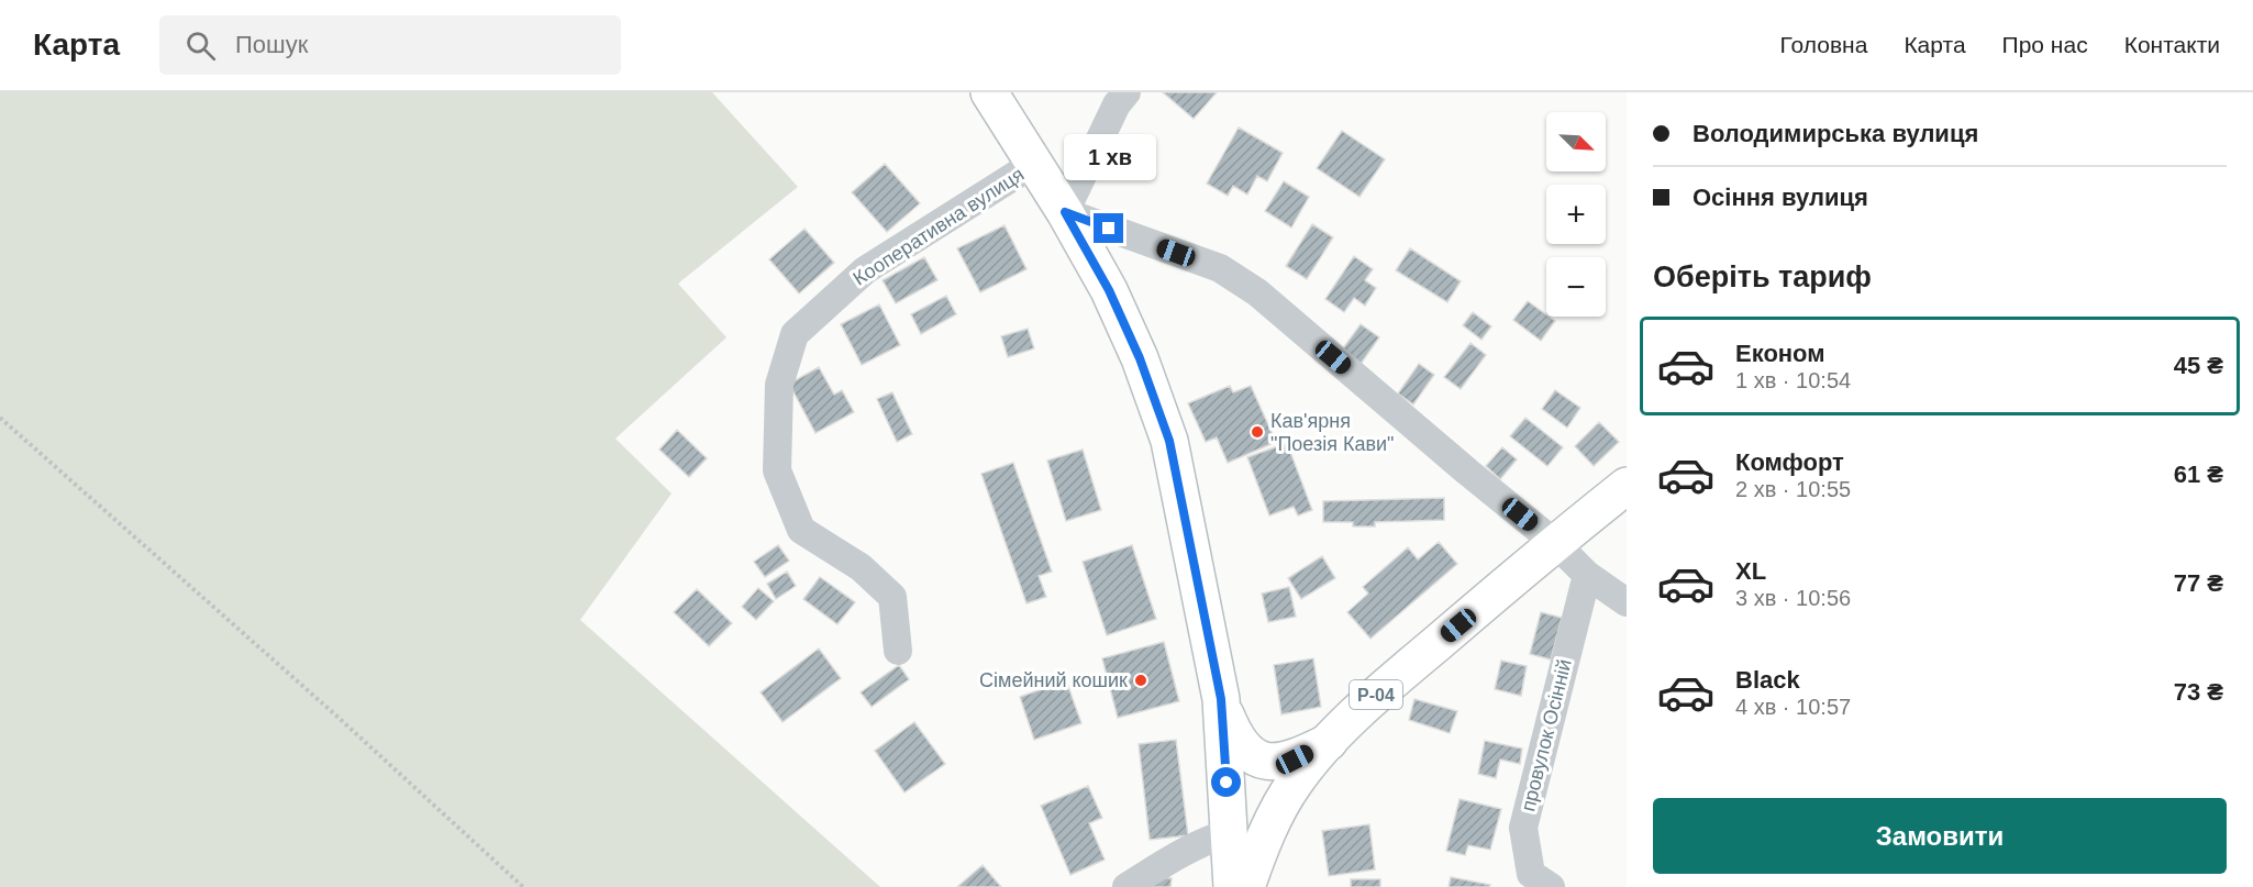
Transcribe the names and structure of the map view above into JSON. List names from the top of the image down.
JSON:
{
  "streets": {
    "street": ["Кооперативна вулиця", "Р-04", "провулок Осінній"]
  },
  "places": ["Кав'ярня \"Поезія Кави\"", "Сімейний кошик"],
  "north": "bottom right",
  "page": {
    "header": "Карта",
    "search": "Пошук",
    "nav": [
      "Головна",
      "Карта",
      "Про нас",
      "Контакти"
    ],
    "banner": ["Володимирська вулиця", "Осіння вулиця"],
    "map_buttons": ["+", "−"],
    "bubble": "1 хв",
    "heading": "Оберіть тариф",
    "list": [
      {
        "name": "Економ",
        "note": "1 хв · 10:54",
        "value": "45 ₴"
      },
      {
        "name": "Комфорт",
        "note": "2 хв · 10:55",
        "value": "61 ₴"
      },
      {
        "name": "XL",
        "note": "3 хв · 10:56",
        "value": "77 ₴"
      },
      {
        "name": "Black",
        "note": "4 хв · 10:57",
        "value": "73 ₴"
      }
    ],
    "buttons": "Замовити"
  }
}
